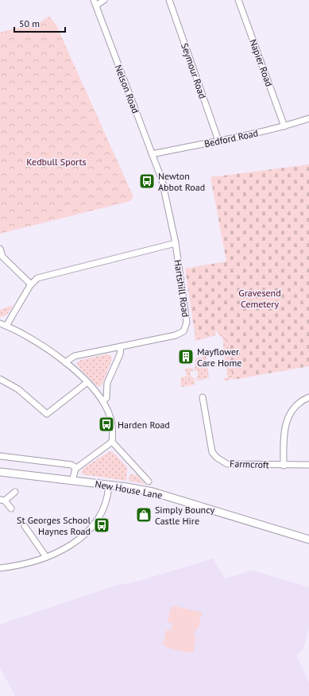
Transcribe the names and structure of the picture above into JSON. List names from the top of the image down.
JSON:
{
  "streets": {
    "street": [
      "Napier Road",
      "Seymour Road",
      "Nelson Road",
      "Bedford Road",
      "Hartshill Road",
      "Farmcroft",
      "New House Lane"
    ]
  },
  "crossings": [
    ["Napier Road", "Bedford Road"],
    ["Seymour Road", "Bedford Road"],
    ["Nelson Road", "Bedford Road"],
    ["Nelson Road", "Hartshill Road"]
  ],
  "parks": ["Kedbull Sports", "Gravesend Cemetery"],
  "places": {
    "bus stop": ["Newton Abbot Road", "Harden Road", "St Georges School Haynes Road"],
    "building": ["Mayflower Care Home"],
    "shop": ["Simply Bouncy Castle Hire"]
  },
  "scale_bar": "50 m"
}
